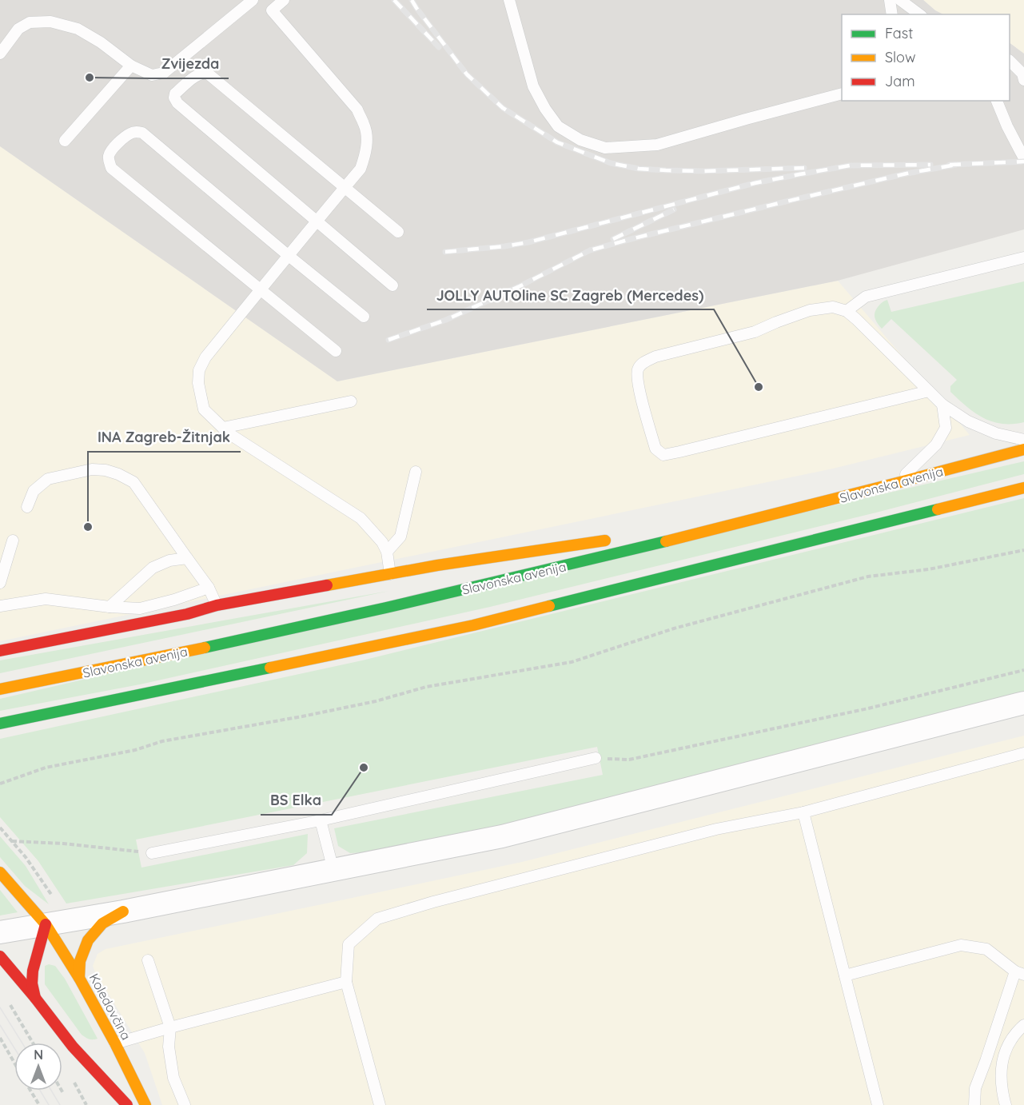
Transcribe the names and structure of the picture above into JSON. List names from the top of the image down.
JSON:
{
  "streets": {
    "main road": ["Slavonska avenija", "Koledovčina"]
  },
  "places": [
    "Zvijezda",
    "JOLLY AUTOline SC Zagreb (Mercedes)",
    "INA Zagreb-Žitnjak",
    "BS Elka"
  ],
  "legend": ["Fast", "Slow", "Jam"],
  "north": "top"
}
